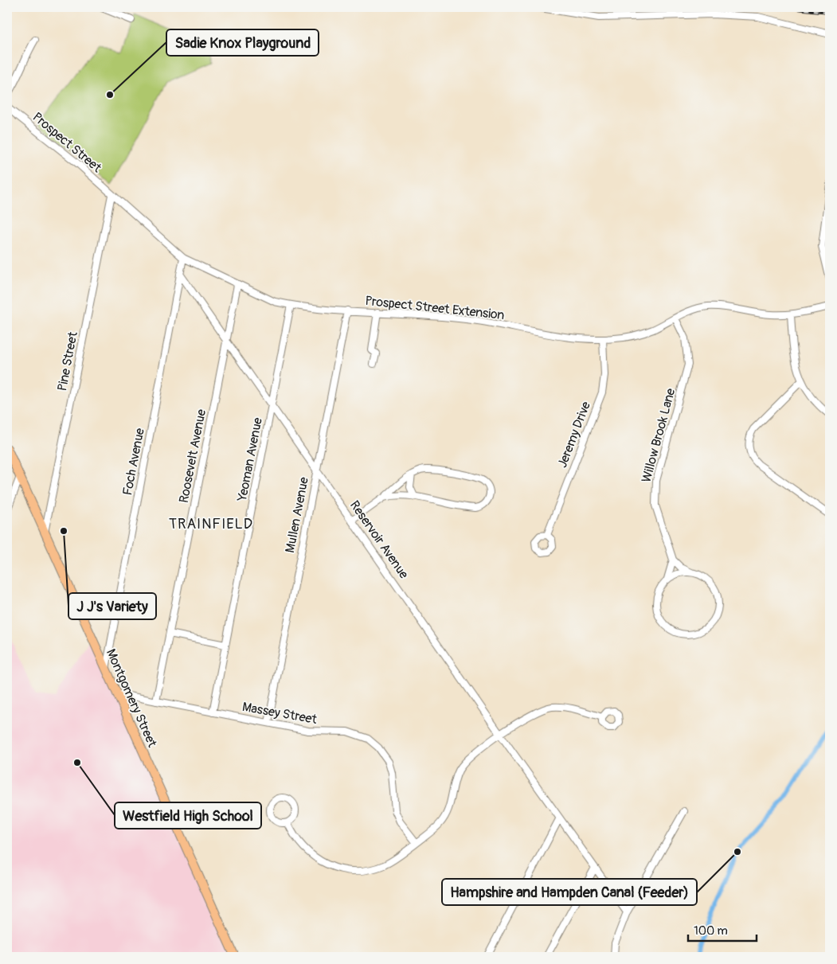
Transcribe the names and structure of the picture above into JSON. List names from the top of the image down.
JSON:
{
  "streets": {
    "main road": ["Montgomery Street"],
    "street": [
      "Prospect Street",
      "Prospect Street Extension",
      "Pine Street",
      "Jeremy Drive",
      "Willow Brook Lane",
      "Roosevelt Avenue",
      "Yeoman Avenue",
      "Foch Avenue",
      "Mullen Avenue",
      "Reservoir Avenue",
      "Massey Street"
    ]
  },
  "crossings": [
    ["Prospect Street", "Prospect Street Extension"],
    ["Prospect Street", "Pine Street"],
    ["Prospect Street Extension", "Pine Street"],
    ["Prospect Street Extension", "Jeremy Drive"],
    ["Prospect Street Extension", "Willow Brook Lane"],
    ["Prospect Street Extension", "Roosevelt Avenue"],
    ["Prospect Street Extension", "Yeoman Avenue"],
    ["Prospect Street Extension", "Foch Avenue"],
    ["Prospect Street Extension", "Mullen Avenue"],
    ["Pine Street", "Montgomery Street"],
    ["Roosevelt Avenue", "Reservoir Avenue"],
    ["Roosevelt Avenue", "Massey Street"],
    ["Yeoman Avenue", "Reservoir Avenue"],
    ["Yeoman Avenue", "Massey Street"],
    ["Foch Avenue", "Reservoir Avenue"],
    ["Foch Avenue", "Montgomery Street"],
    ["Mullen Avenue", "Reservoir Avenue"],
    ["Mullen Avenue", "Massey Street"],
    ["Montgomery Street", "Massey Street"]
  ],
  "districts": ["TRAINFIELD"],
  "places": [
    "Sadie Knox Playground",
    "J J's Variety",
    "Westfield High School",
    "Hampshire and Hampden Canal (Feeder)"
  ],
  "scale_bar": "100 m"
}
